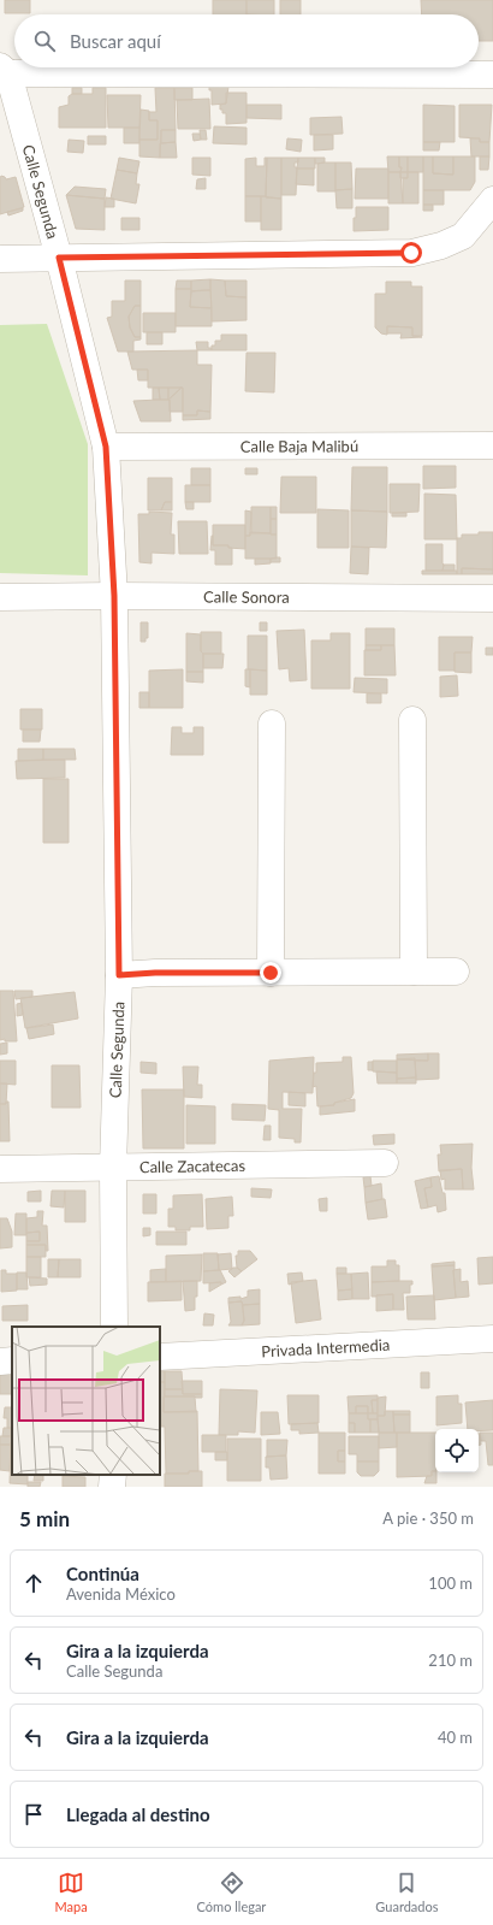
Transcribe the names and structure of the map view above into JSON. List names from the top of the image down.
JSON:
{
  "streets": {
    "street": [
      "Calle Segunda",
      "Calle Baja Malibú",
      "Calle Sonora",
      "Calle Zacatecas",
      "Privada Intermedia"
    ]
  },
  "crossings": [
    ["Calle Segunda", "Calle Baja Malibú"],
    ["Calle Segunda", "Calle Sonora"],
    ["Calle Segunda", "Calle Zacatecas"]
  ],
  "page": {
    "search": "Buscar aquí",
    "heading": ["5 min", "A pie · 350 m"],
    "list": [
      ["Continúa", "Avenida México", "100 m"],
      ["Gira a la izquierda", "Calle Segunda", "210 m"],
      ["Gira a la izquierda", "40 m"],
      "Llegada al destino"
    ],
    "nav": ["Mapa", "Cómo llegar", "Guardados"]
  }
}
